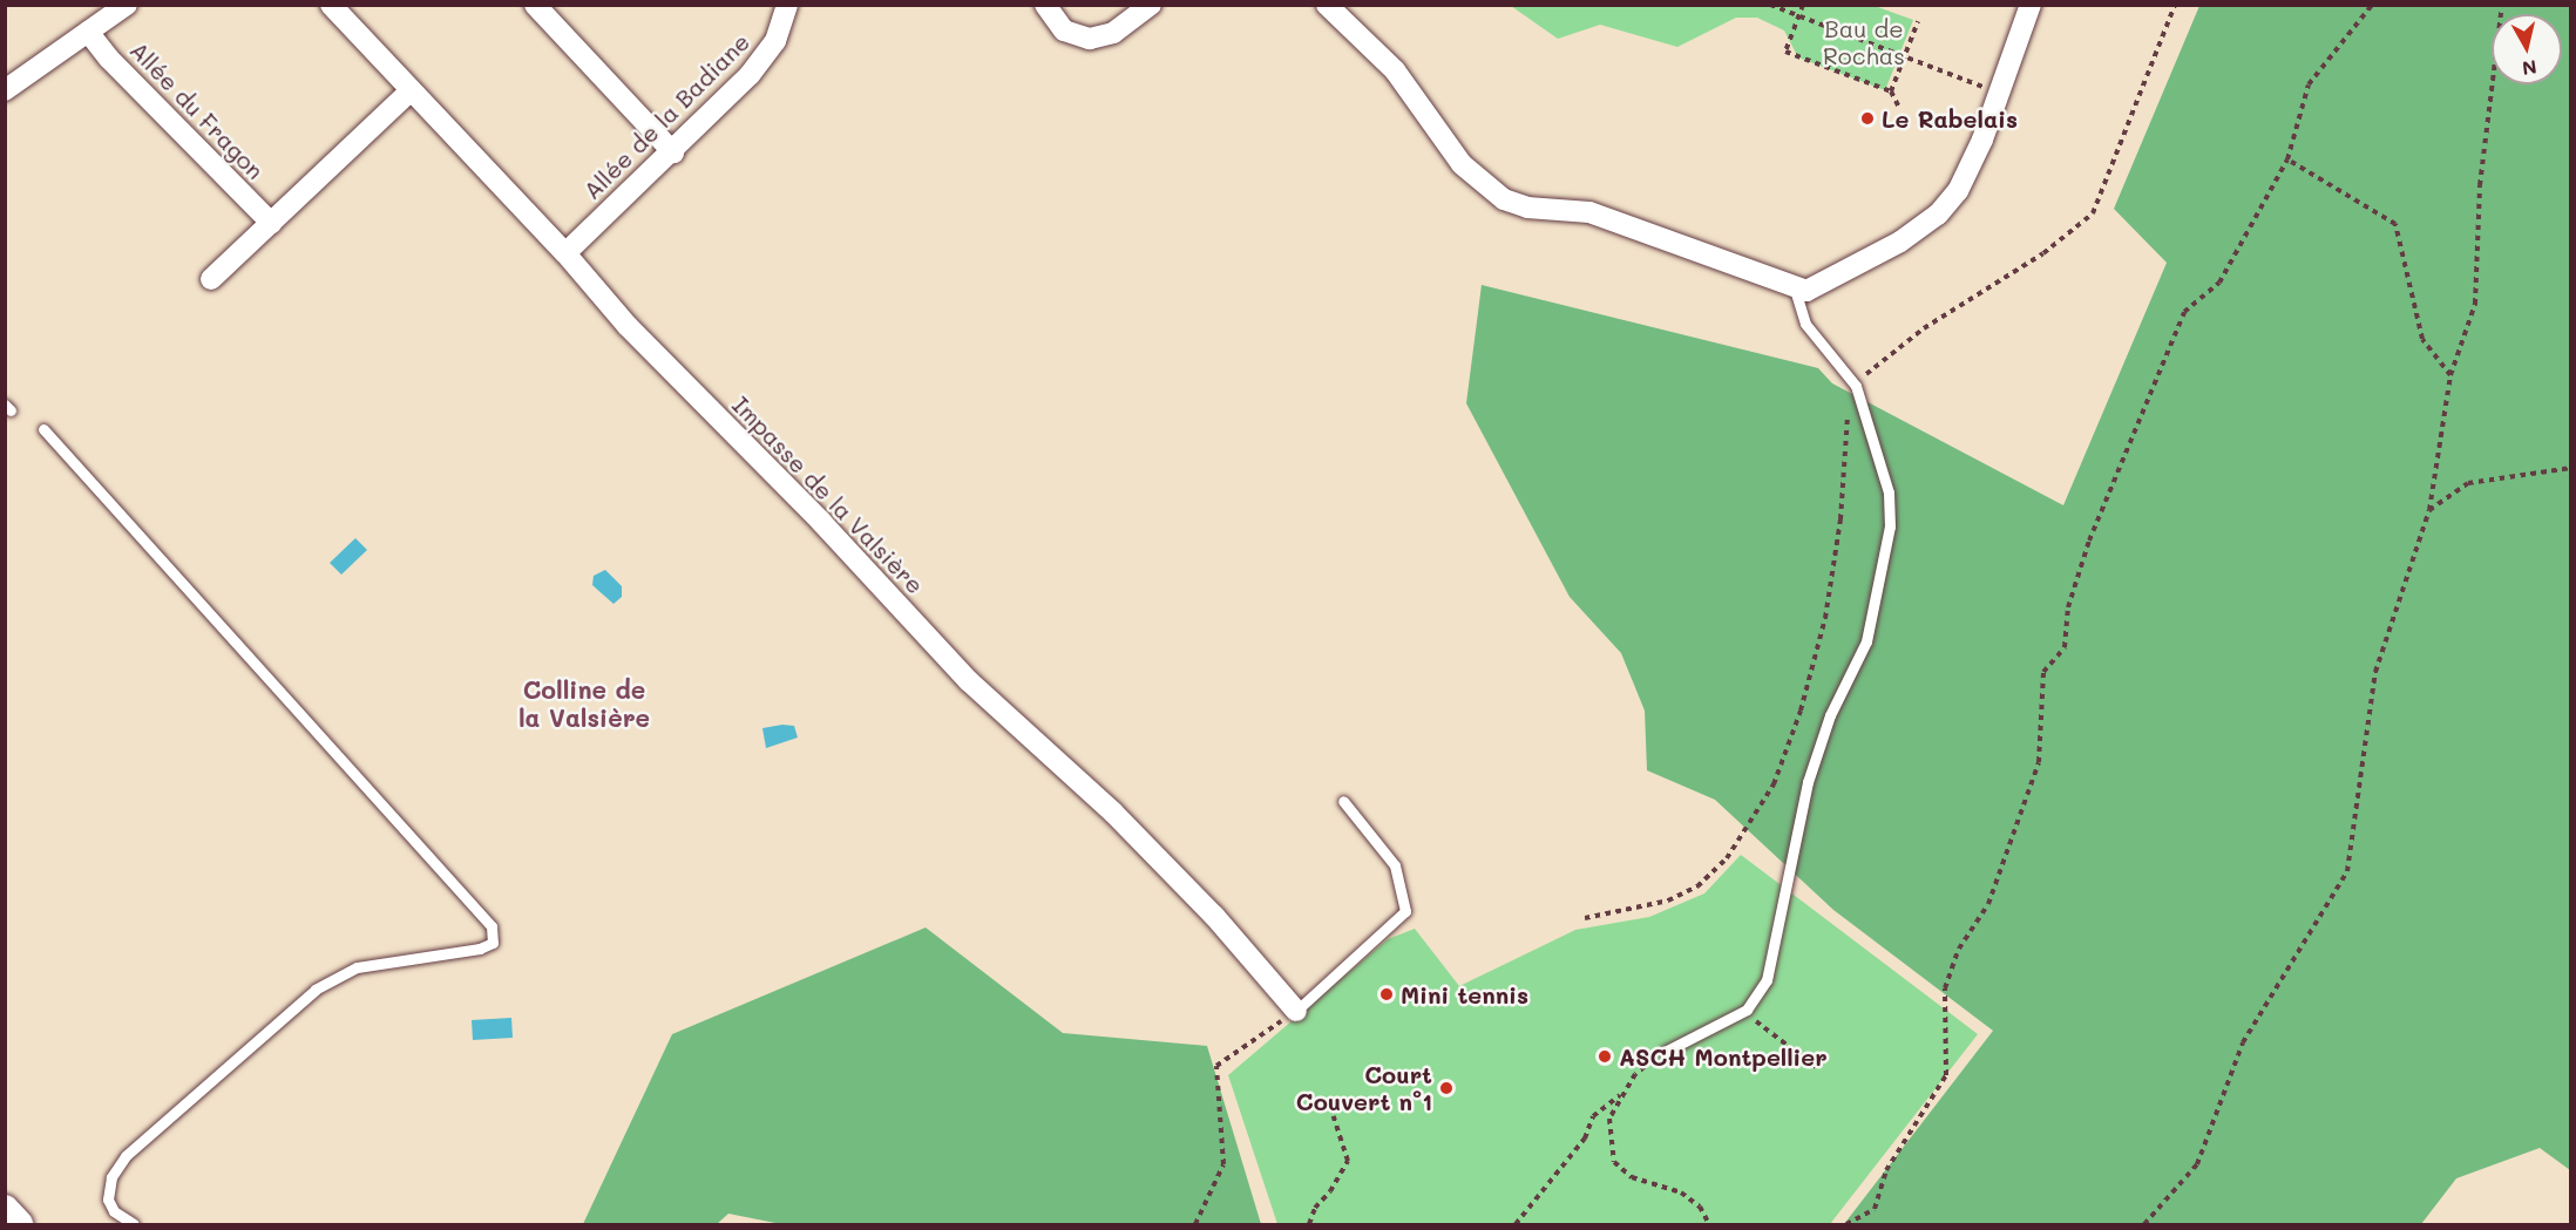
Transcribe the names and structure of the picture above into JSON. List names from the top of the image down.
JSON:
{
  "streets": {
    "street": ["Allée du Fragon", "Allée de la Badiane", "Impasse de la Valsière"]
  },
  "crossings": [
    ["Allée de la Badiane", "Impasse de la Valsière"]
  ],
  "districts": ["Colline de la Valsière"],
  "parks": ["Bau de Rochas"],
  "places": [
    "Le Rabelais",
    "Mini tennis",
    "ASCH Montpellier",
    "Court Couvert n°1"
  ],
  "north": "bottom"
}
